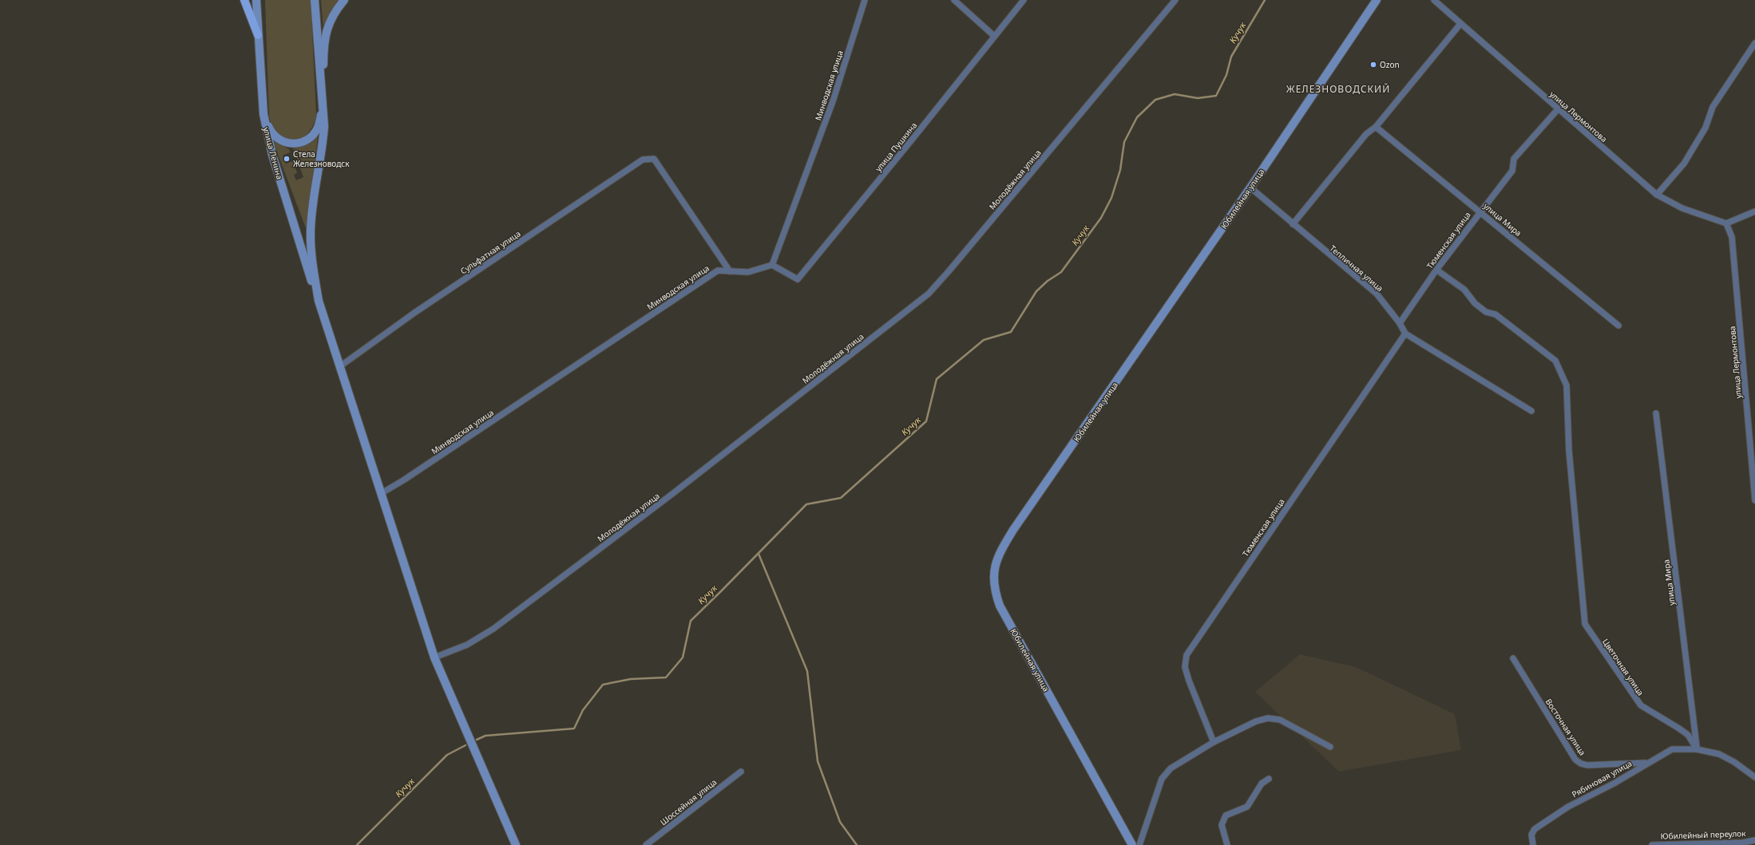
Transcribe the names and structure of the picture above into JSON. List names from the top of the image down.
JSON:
{
  "streets": {
    "main road": ["улица Ленина", "Юбилейная улица"],
    "street": [
      "Минводская улица",
      "улица Лермонтова",
      "улица Пушкина",
      "Молодёжная улица",
      "улица Мира",
      "Тюменская улица",
      "Сульфатная улица",
      "Тепличная улица",
      "Цветочная улица",
      "Восточная улица",
      "Рябиновая улица",
      "Шоссейная улица",
      "Юбилейный переулок"
    ]
  },
  "crossings": [
    ["Минводская улица", "улица Пушкина"],
    ["Минводская улица", "Сульфатная улица"],
    ["улица Лермонтова", "Тюменская улица"],
    ["Юбилейная улица", "Тепличная улица"],
    ["улица Мира", "Тюменская улица"],
    ["улица Мира", "Цветочная улица"],
    ["улица Мира", "Рябиновая улица"],
    ["Тюменская улица", "Тепличная улица"],
    ["Тюменская улица", "Цветочная улица"],
    ["Цветочная улица", "Рябиновая улица"],
    ["Восточная улица", "Рябиновая улица"]
  ],
  "districts": ["ЖЕЛЕЗНОВОДСКИЙ"],
  "water": ["Кучук"],
  "places": ["Ozon", "Стела Железноводск"]
}
